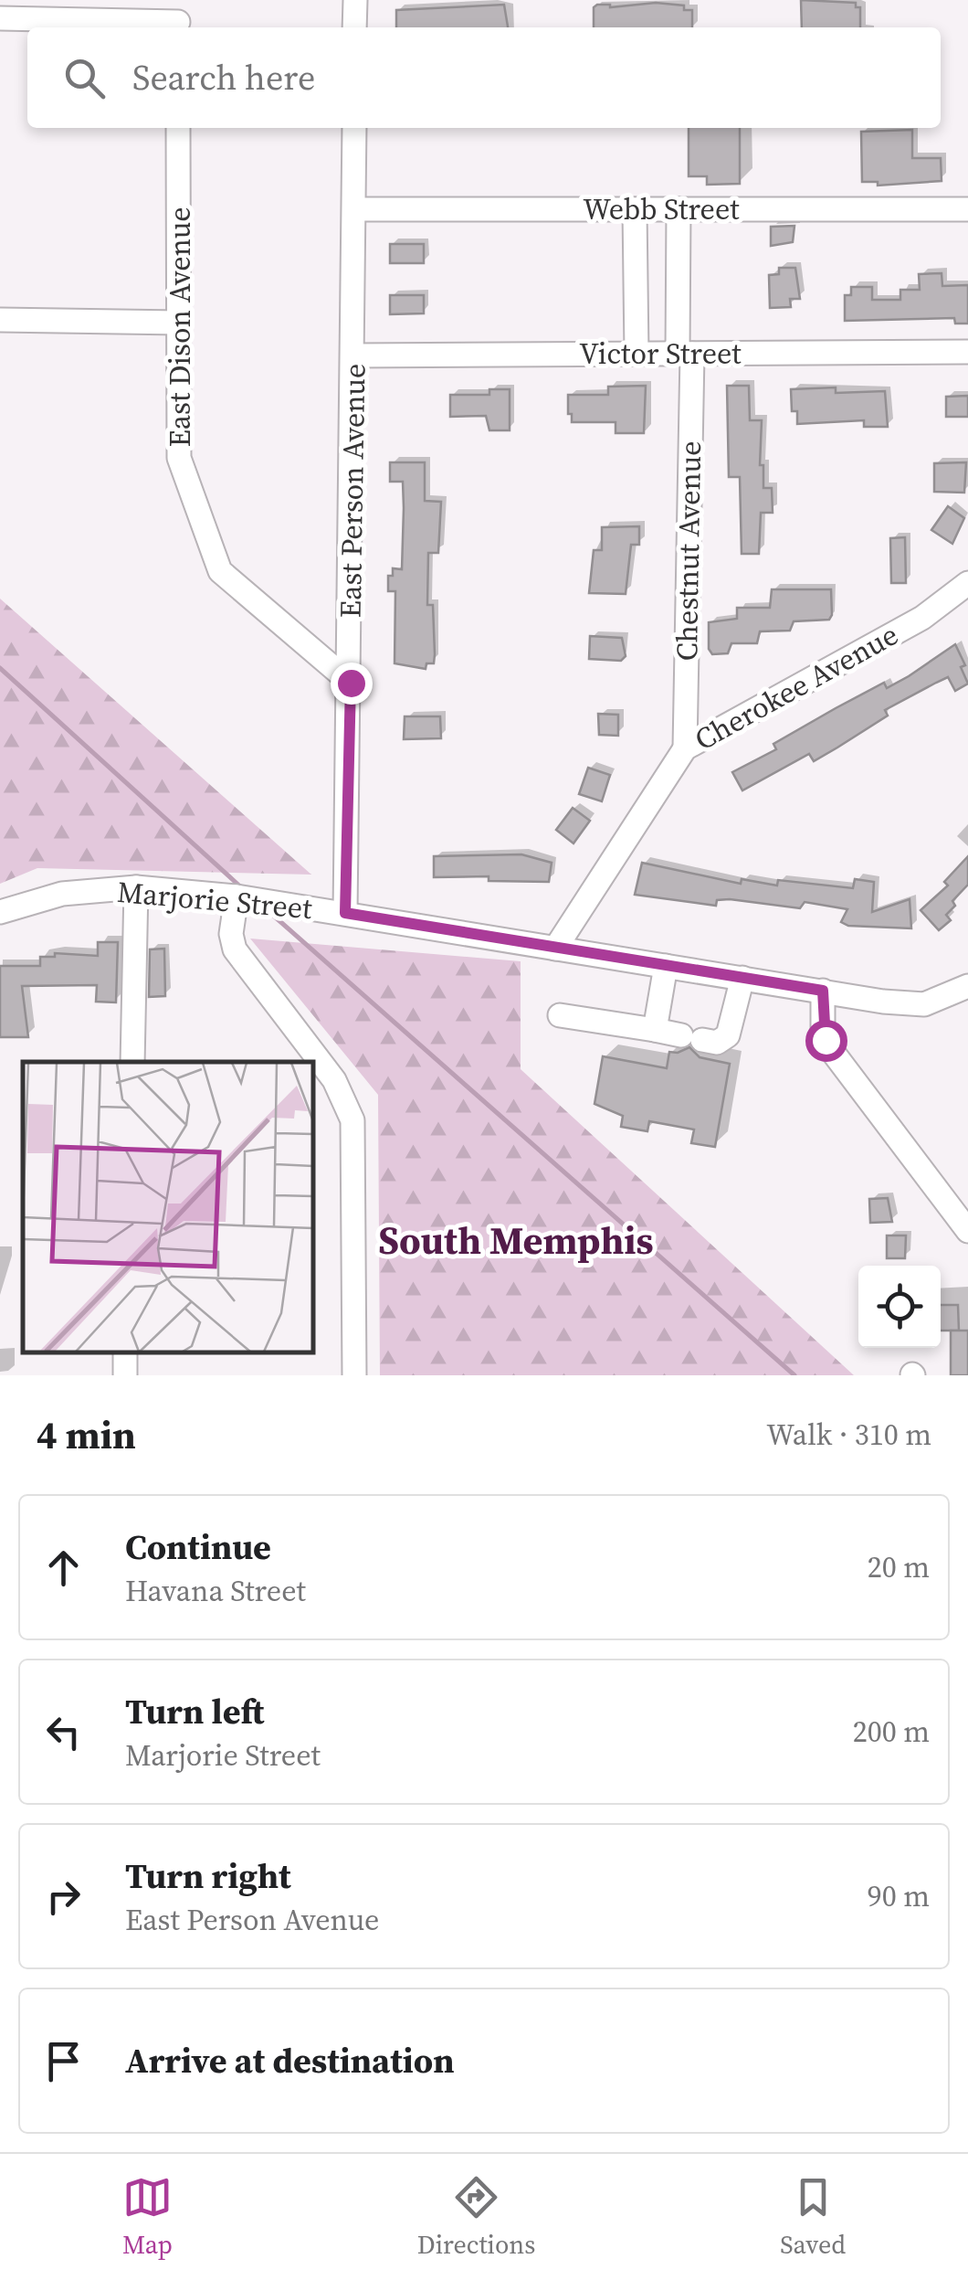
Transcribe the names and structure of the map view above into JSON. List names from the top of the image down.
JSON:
{
  "streets": {
    "street": [
      "Webb Street",
      "East Dison Avenue",
      "Victor Street",
      "East Person Avenue",
      "Chestnut Avenue",
      "Cherokee Avenue",
      "Marjorie Street"
    ]
  },
  "crossings": [
    ["Webb Street", "East Person Avenue"],
    ["Webb Street", "Chestnut Avenue"],
    ["East Dison Avenue", "East Person Avenue"],
    ["Victor Street", "East Person Avenue"],
    ["Victor Street", "Chestnut Avenue"],
    ["East Person Avenue", "Marjorie Street"],
    ["Chestnut Avenue", "Cherokee Avenue"],
    ["Cherokee Avenue", "Marjorie Street"]
  ],
  "districts": ["South Memphis"],
  "page": {
    "search": "Search here",
    "heading": ["4 min", "Walk · 310 m"],
    "list": [
      ["Continue", "Havana Street", "20 m"],
      ["Turn left", "Marjorie Street", "200 m"],
      ["Turn right", "East Person Avenue", "90 m"],
      "Arrive at destination"
    ],
    "nav": ["Map", "Directions", "Saved"]
  }
}
